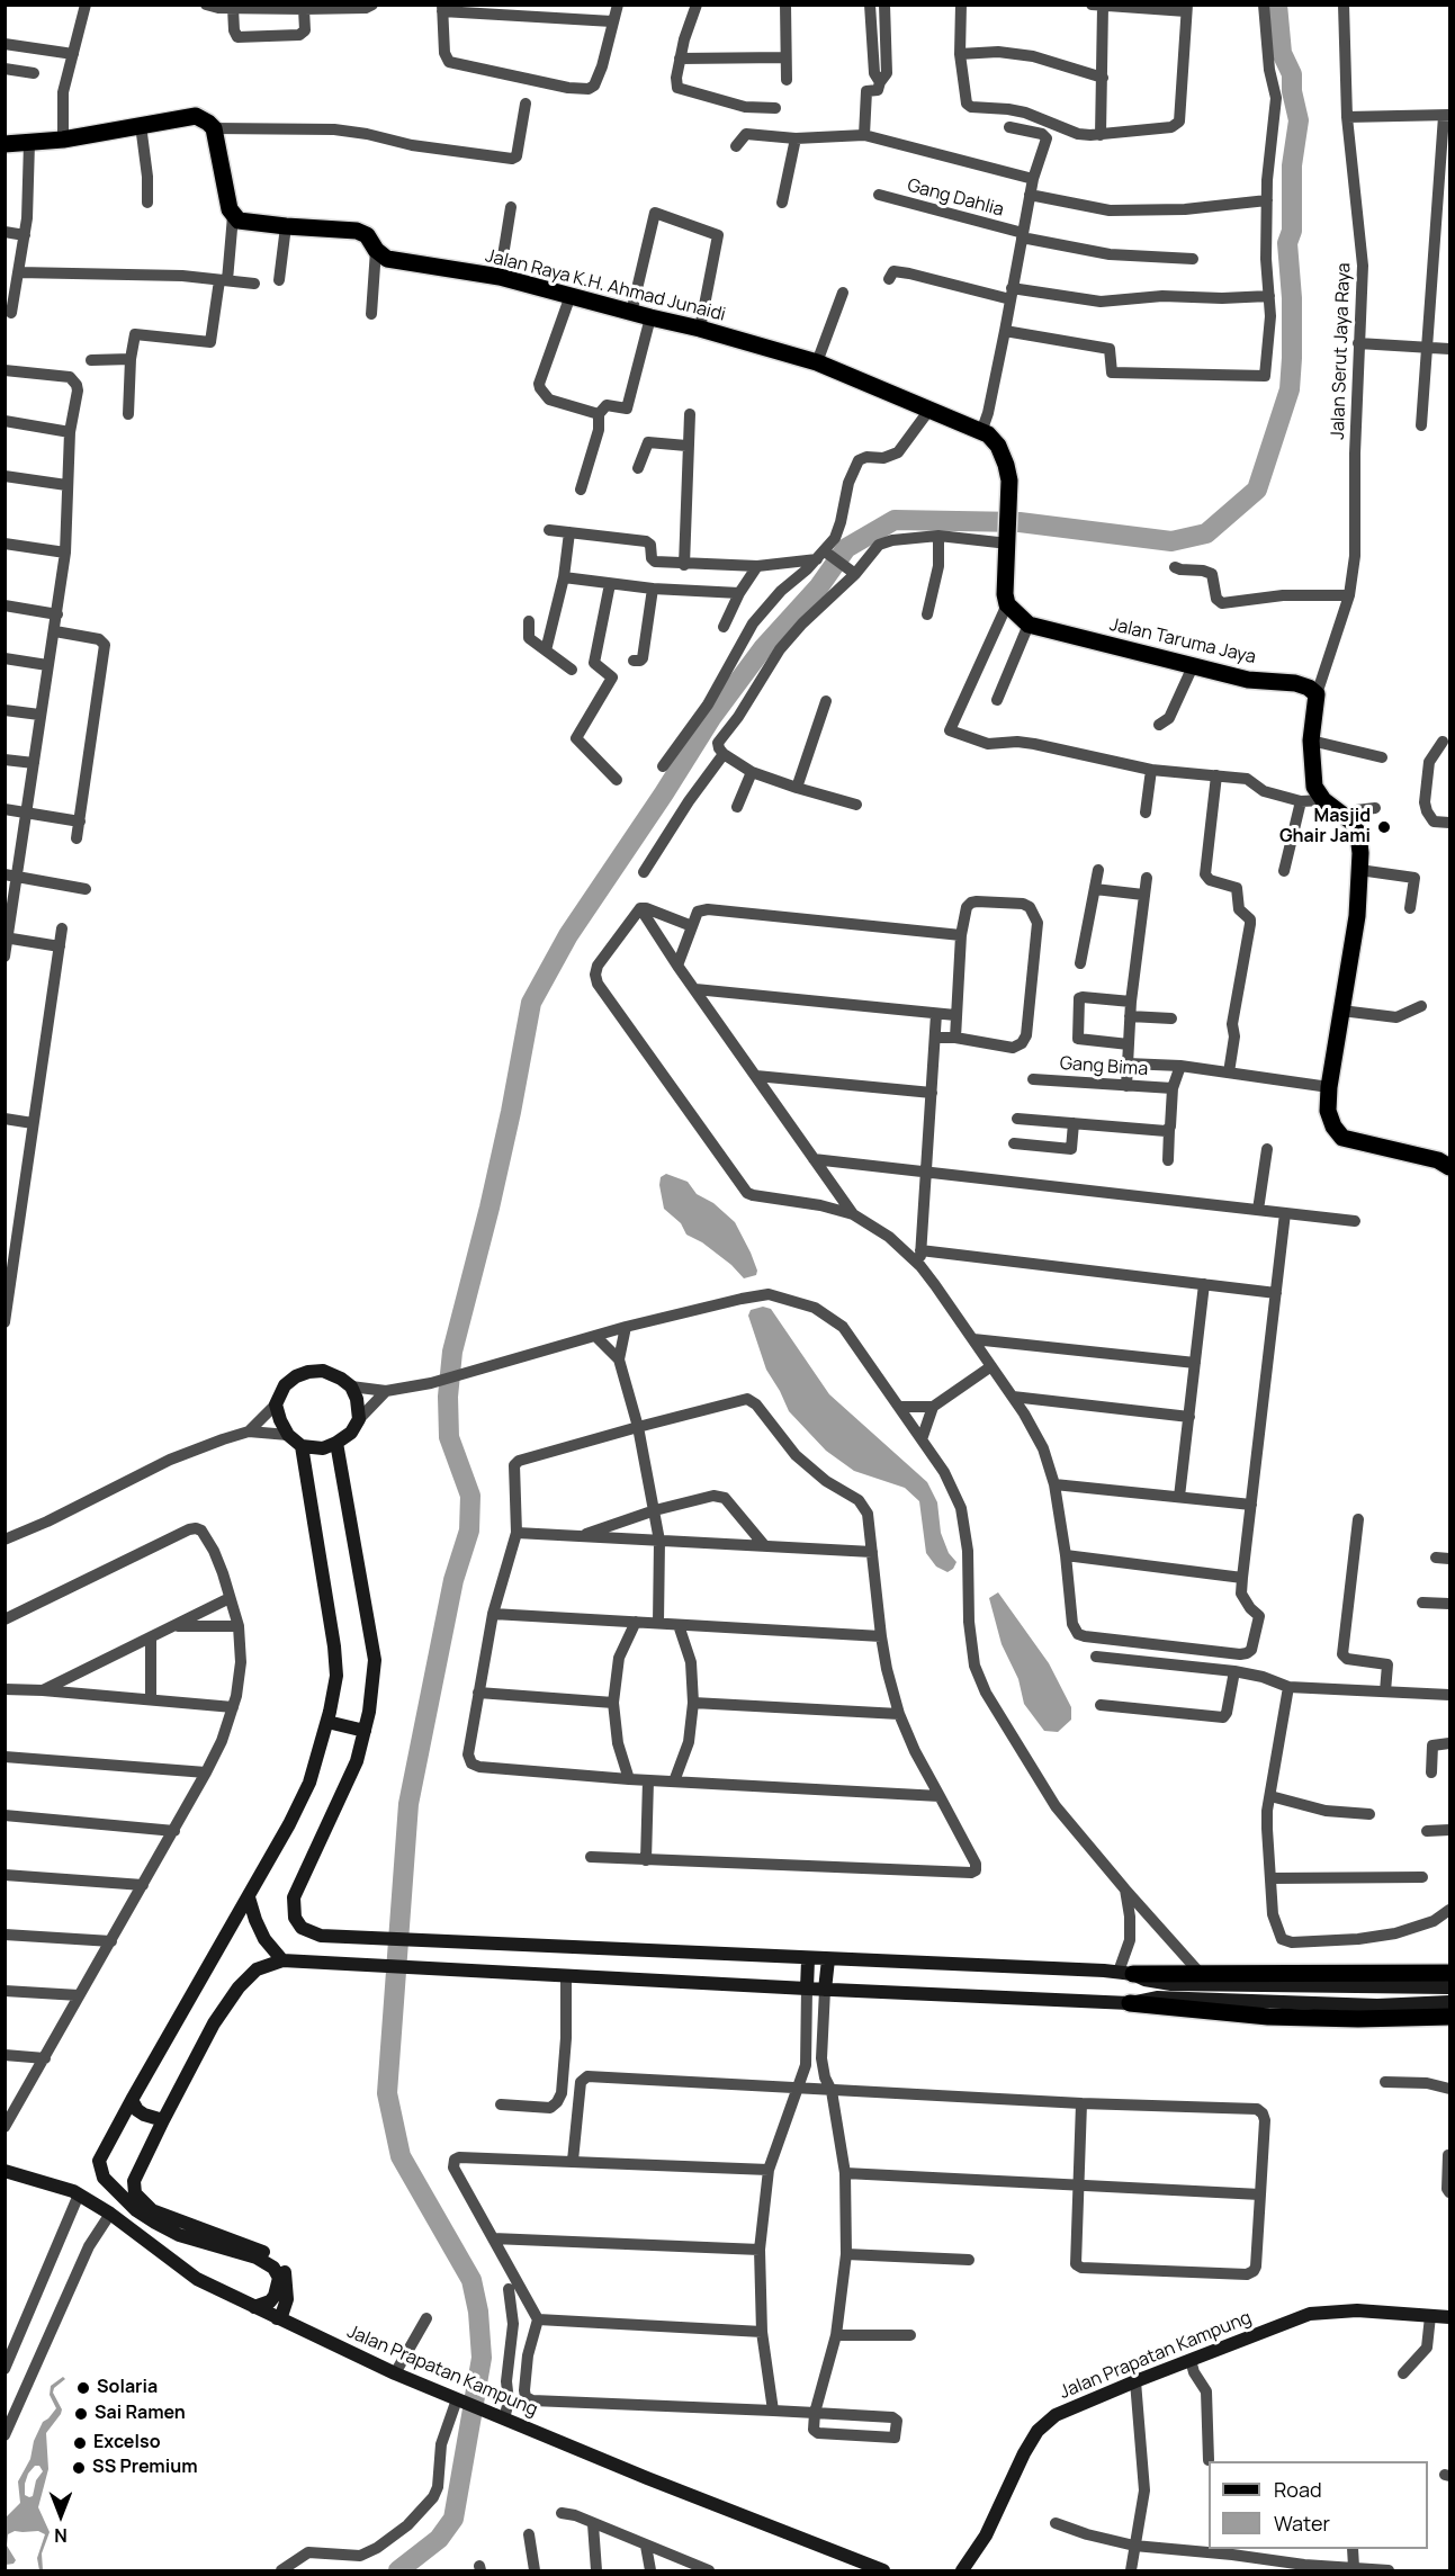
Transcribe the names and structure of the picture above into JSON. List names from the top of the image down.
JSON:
{
  "streets": {
    "main road": ["Jalan Raya K.H. Ahmad Junaidi", "Jalan Taruma Jaya"],
    "street": [
      "Gang Dahlia",
      "Jalan Serut Jaya Raya",
      "Gang Bima",
      "Jalan Prapatan Kampung"
    ]
  },
  "crossings": [
    ["Jalan Serut Jaya Raya", "Jalan Taruma Jaya"]
  ],
  "places": [
    "Masjid Ghair Jami",
    "Solaria",
    "Sai Ramen",
    "Excelso",
    "SS Premium"
  ],
  "legend": ["Road", "Water"],
  "north": "bottom"
}
